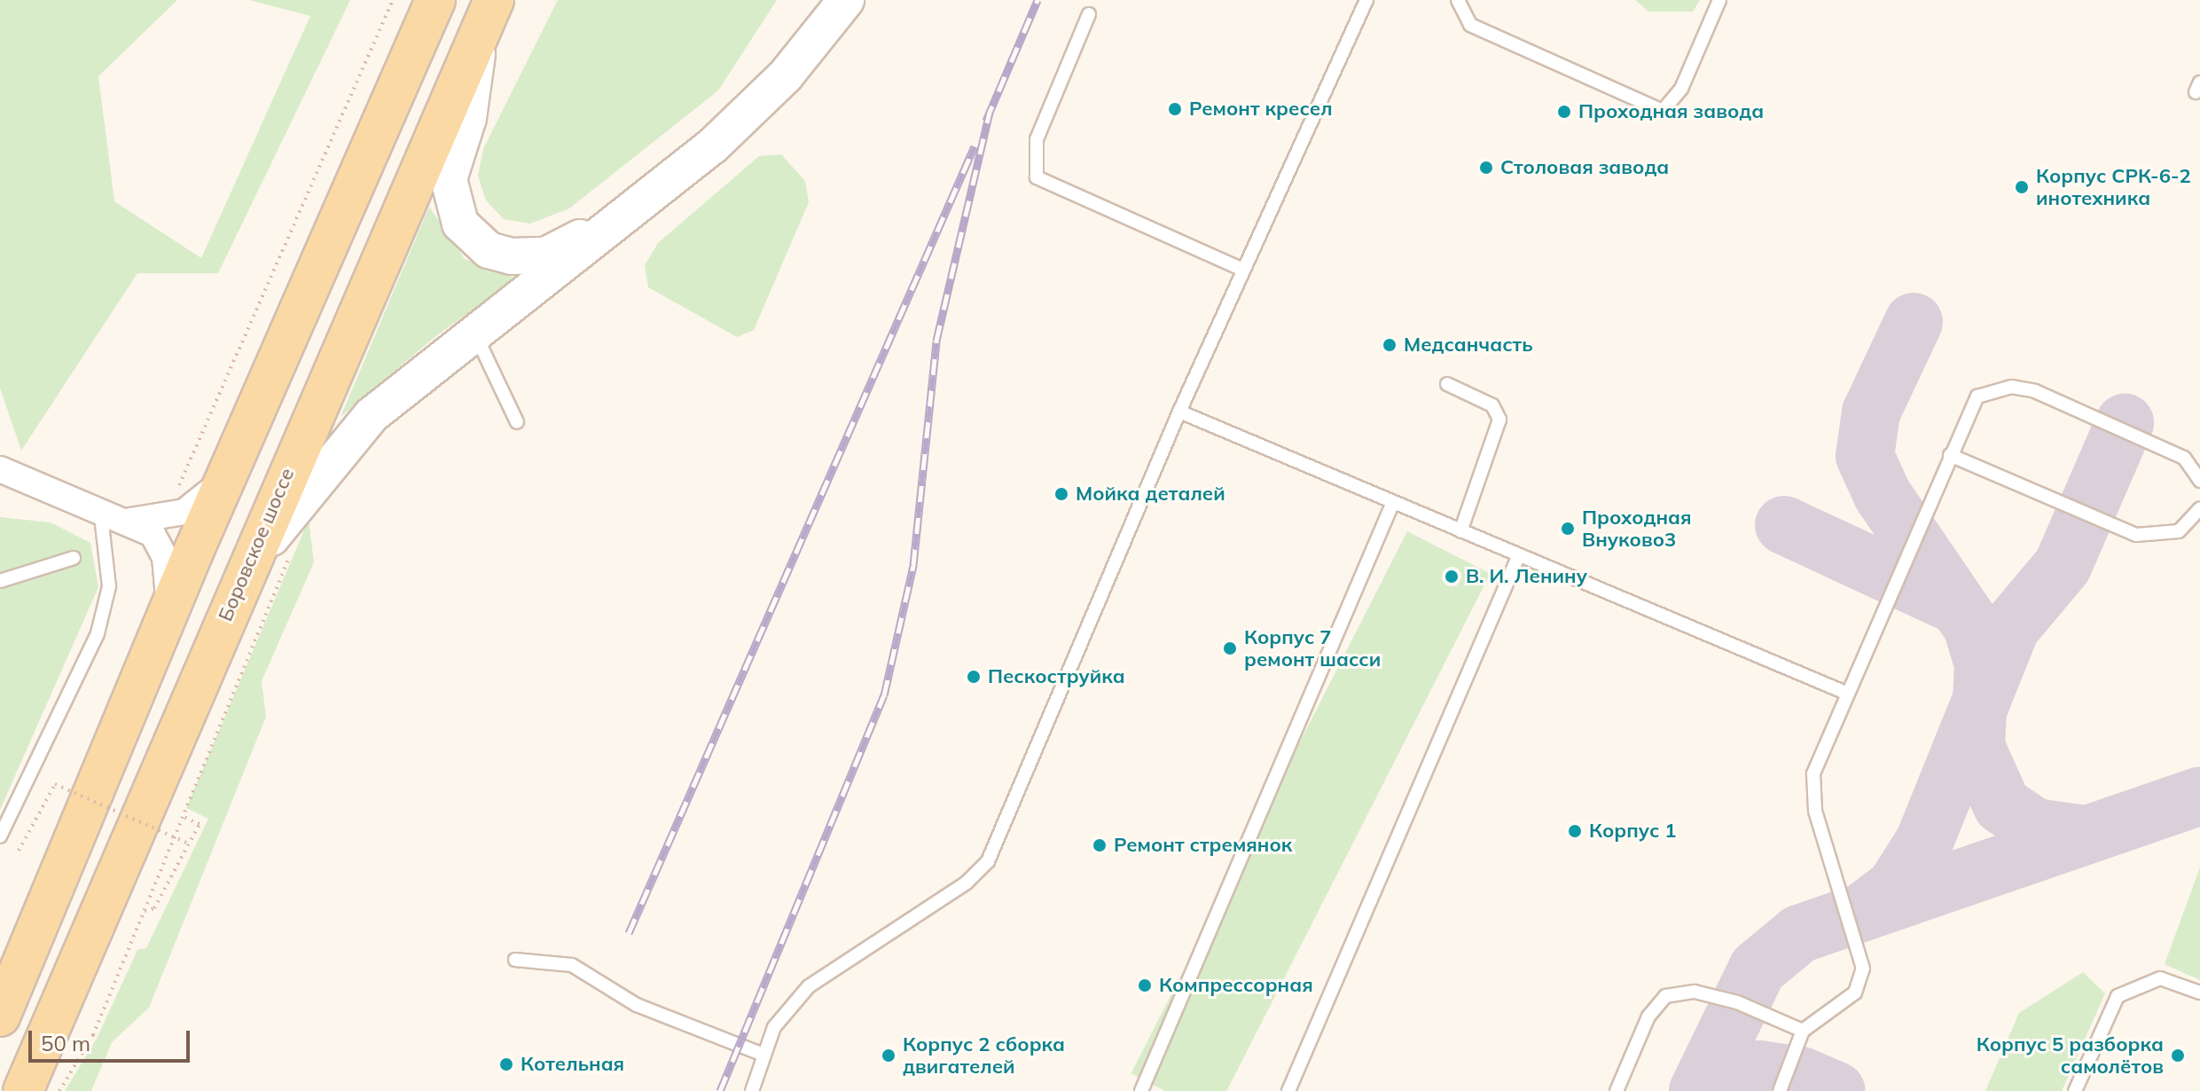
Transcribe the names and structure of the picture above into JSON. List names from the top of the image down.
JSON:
{
  "streets": {
    "main road": ["Боровское шоссе"]
  },
  "places": [
    "Ремонт кресел",
    "Проходная завода",
    "Столовая завода",
    "Корпус СРК-6-2 инотехника",
    "Медсанчасть",
    "Мойка деталей",
    "Проходная Внуково3",
    "В. И. Ленину",
    "Корпус 7 ремонт шасси",
    "Пескоструйка",
    "Корпус 1",
    "Ремонт стремянок",
    "Компрессорная",
    "Корпус 2 сборка двигателей",
    "Корпус 5 разборка самолётов",
    "Котельная"
  ],
  "scale_bar": "50 m"
}
